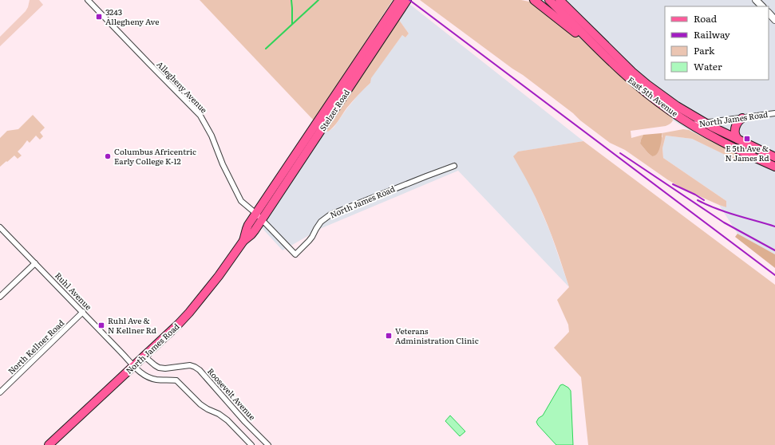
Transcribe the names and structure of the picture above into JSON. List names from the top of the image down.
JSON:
{
  "streets": {
    "main road": ["East 5th Avenue", "Stelzer Road", "North James Road"],
    "street": [
      "Allegheny Avenue",
      "Ruhl Avenue",
      "North Kellner Road",
      "Roosevelt Avenue"
    ]
  },
  "crossings": [
    ["Allegheny Avenue", "Stelzer Road"],
    ["Allegheny Avenue", "North James Road"],
    ["East 5th Avenue", "North James Road"],
    ["Stelzer Road", "North James Road"],
    ["North James Road", "Ruhl Avenue"],
    ["North James Road", "Roosevelt Avenue"],
    ["Ruhl Avenue", "North Kellner Road"]
  ],
  "places": {
    "transit": [
      "3243 Allegheny Ave",
      "E 5th Ave & N James Rd",
      "Ruhl Ave & N Kellner Rd",
      "Veterans Administration Clinic"
    ],
    "other": ["Columbus Africentric Early College K-12"]
  },
  "legend": [
    "Road",
    "Railway",
    "Park",
    "Water"
  ]
}
